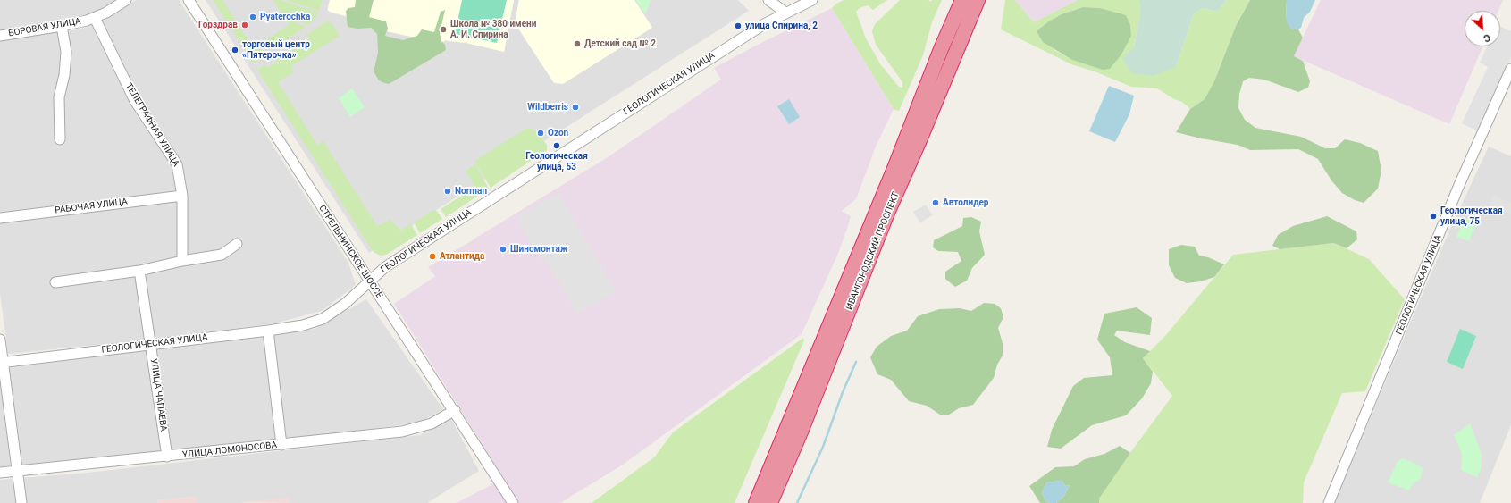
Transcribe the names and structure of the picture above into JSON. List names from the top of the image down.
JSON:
{
  "streets": {
    "highway": ["ИВАНГОРОДСКИЙ ПРОСПЕКТ"],
    "street": [
      "БОРОВАЯ УЛИЦА",
      "ГЕОЛОГИЧЕСКАЯ УЛИЦА",
      "ТЕЛЕГРАФНАЯ УЛИЦА",
      "РАБОЧАЯ УЛИЦА",
      "СТРЕЛЬНИНСКОЕ ШОССЕ",
      "УЛИЦА ЧАПАЕВА",
      "УЛИЦА ЛОМОНОСОВА"
    ]
  },
  "crossings": [
    ["БОРОВАЯ УЛИЦА", "ТЕЛЕГРАФНАЯ УЛИЦА"],
    ["ГЕОЛОГИЧЕСКАЯ УЛИЦА", "СТРЕЛЬНИНСКОЕ ШОССЕ"],
    ["ГЕОЛОГИЧЕСКАЯ УЛИЦА", "УЛИЦА ЧАПАЕВА"],
    ["ТЕЛЕГРАФНАЯ УЛИЦА", "РАБОЧАЯ УЛИЦА"],
    ["СТРЕЛЬНИНСКОЕ ШОССЕ", "УЛИЦА ЛОМОНОСОВА"],
    ["УЛИЦА ЧАПАЕВА", "УЛИЦА ЛОМОНОСОВА"]
  ],
  "places": [
    "Pyaterochka",
    "Горздрав",
    "улица Спирина, 2",
    "Школа № 380 имени А. И. Спирина",
    "Детский сад № 2",
    "торговый центр «Пятерочка»",
    "Wildberris",
    "Ozon",
    "Геологическая улица, 53",
    "Norman",
    "Автолидер",
    "Геологическая улица, 75",
    "Шиномонтаж",
    "Атлантида"
  ],
  "north": "bottom right"
}
